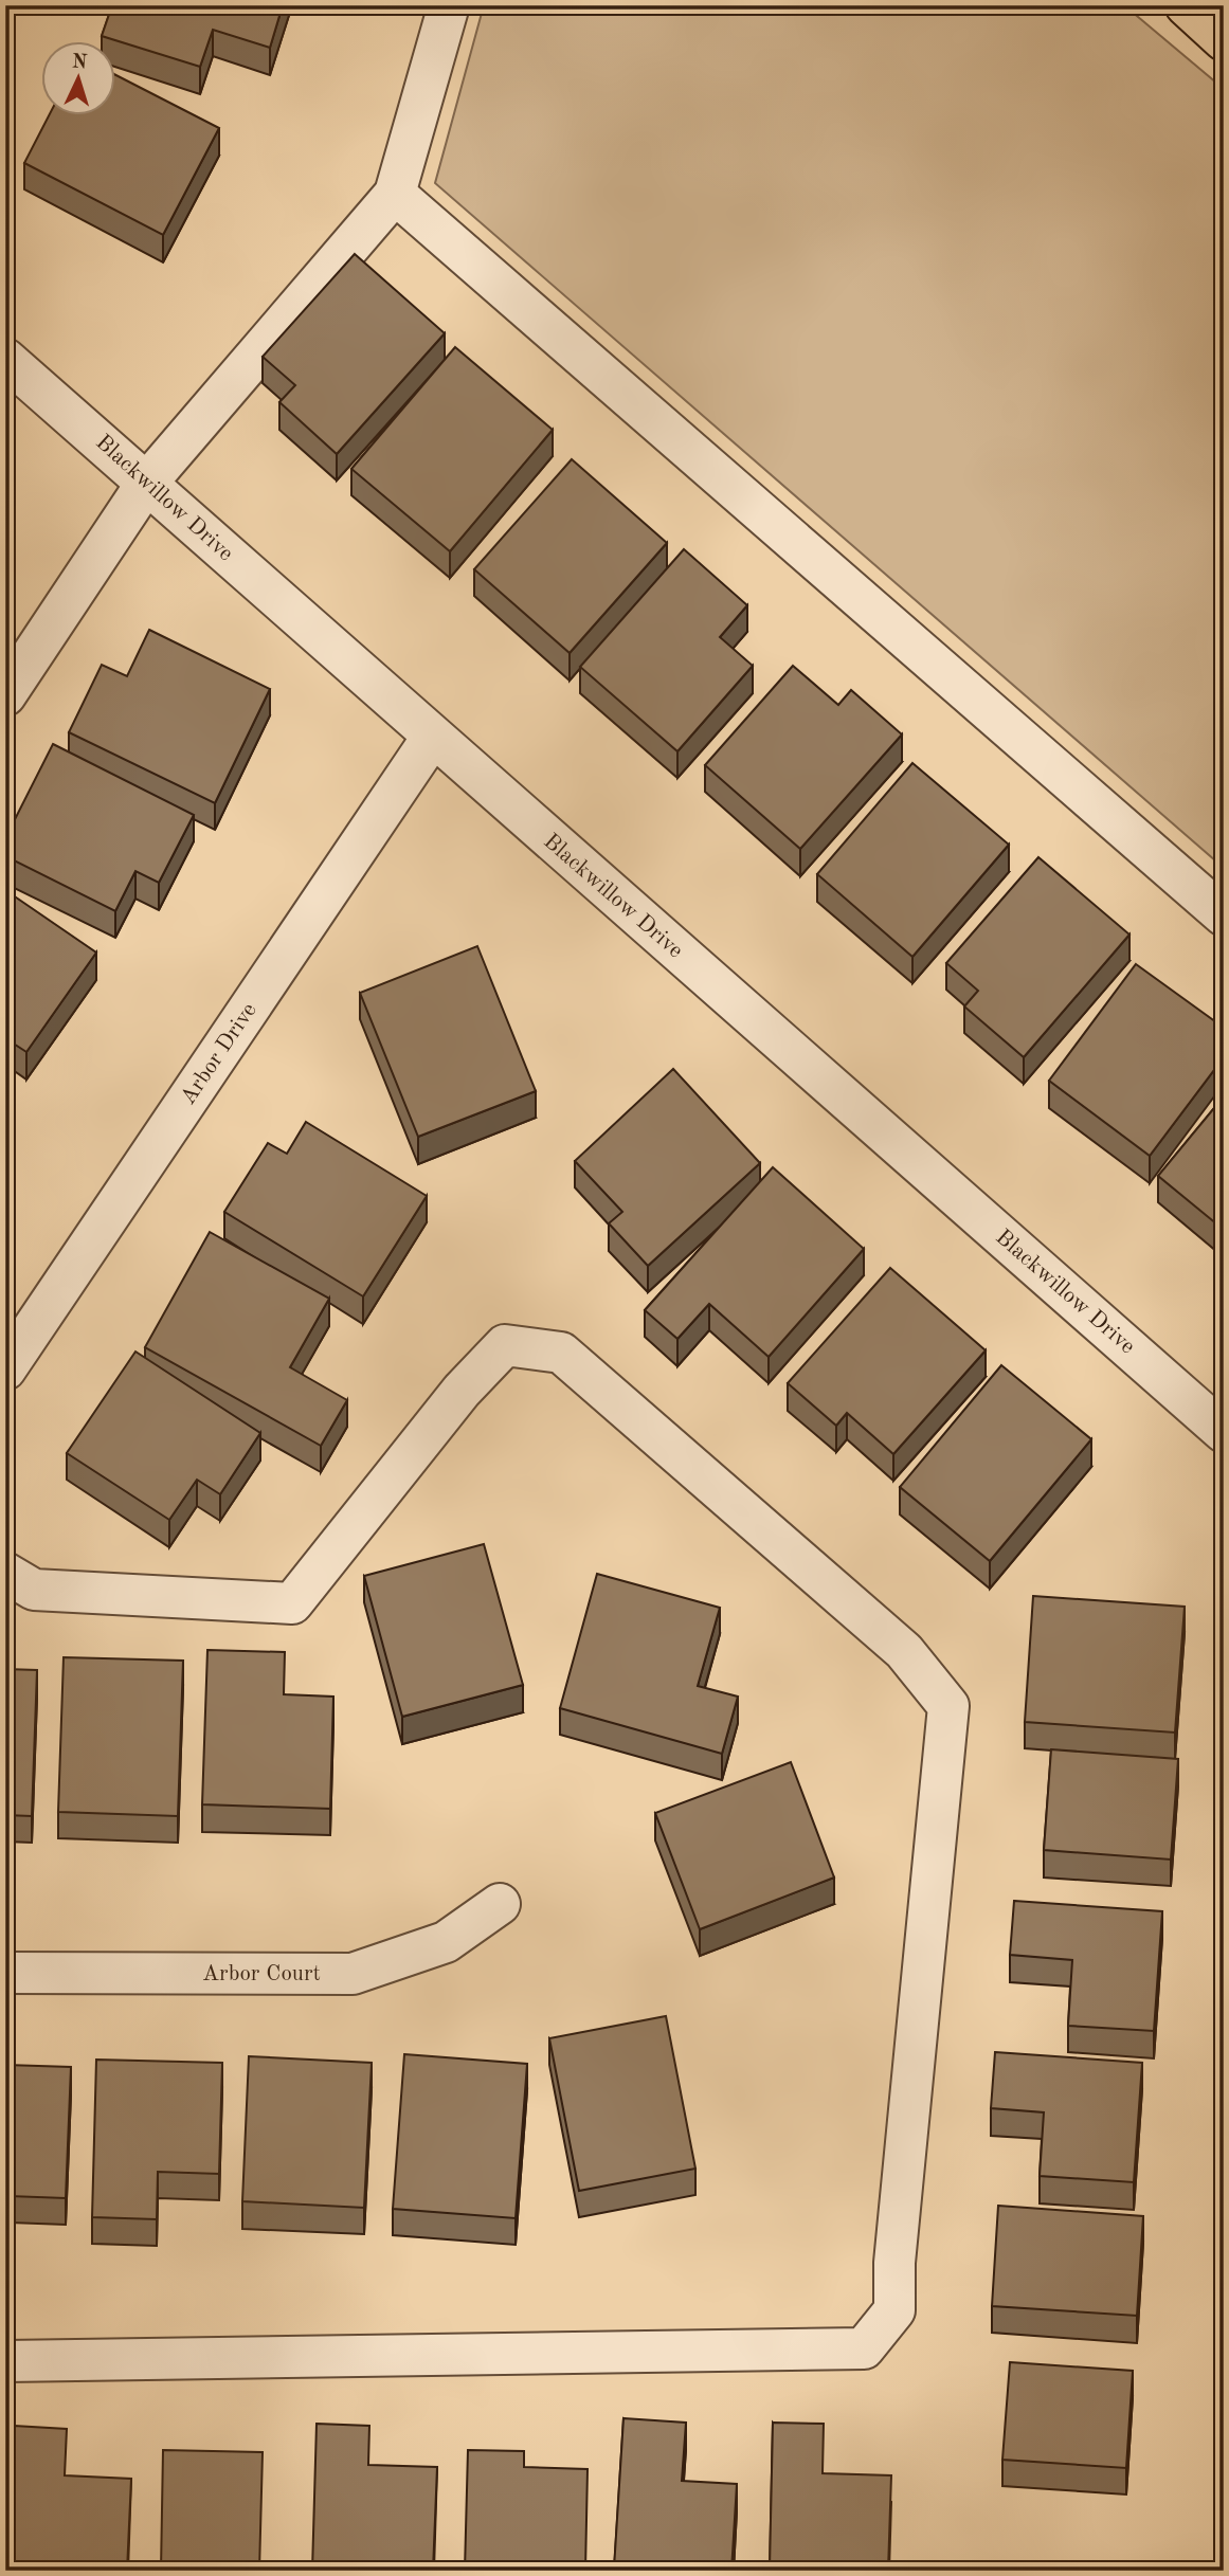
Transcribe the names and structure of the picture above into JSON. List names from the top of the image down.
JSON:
{
  "streets": {
    "street": ["Blackwillow Drive", "Arbor Drive", "Arbor Court"]
  },
  "crossings": [
    ["Blackwillow Drive", "Arbor Drive"]
  ],
  "north": "top"
}
